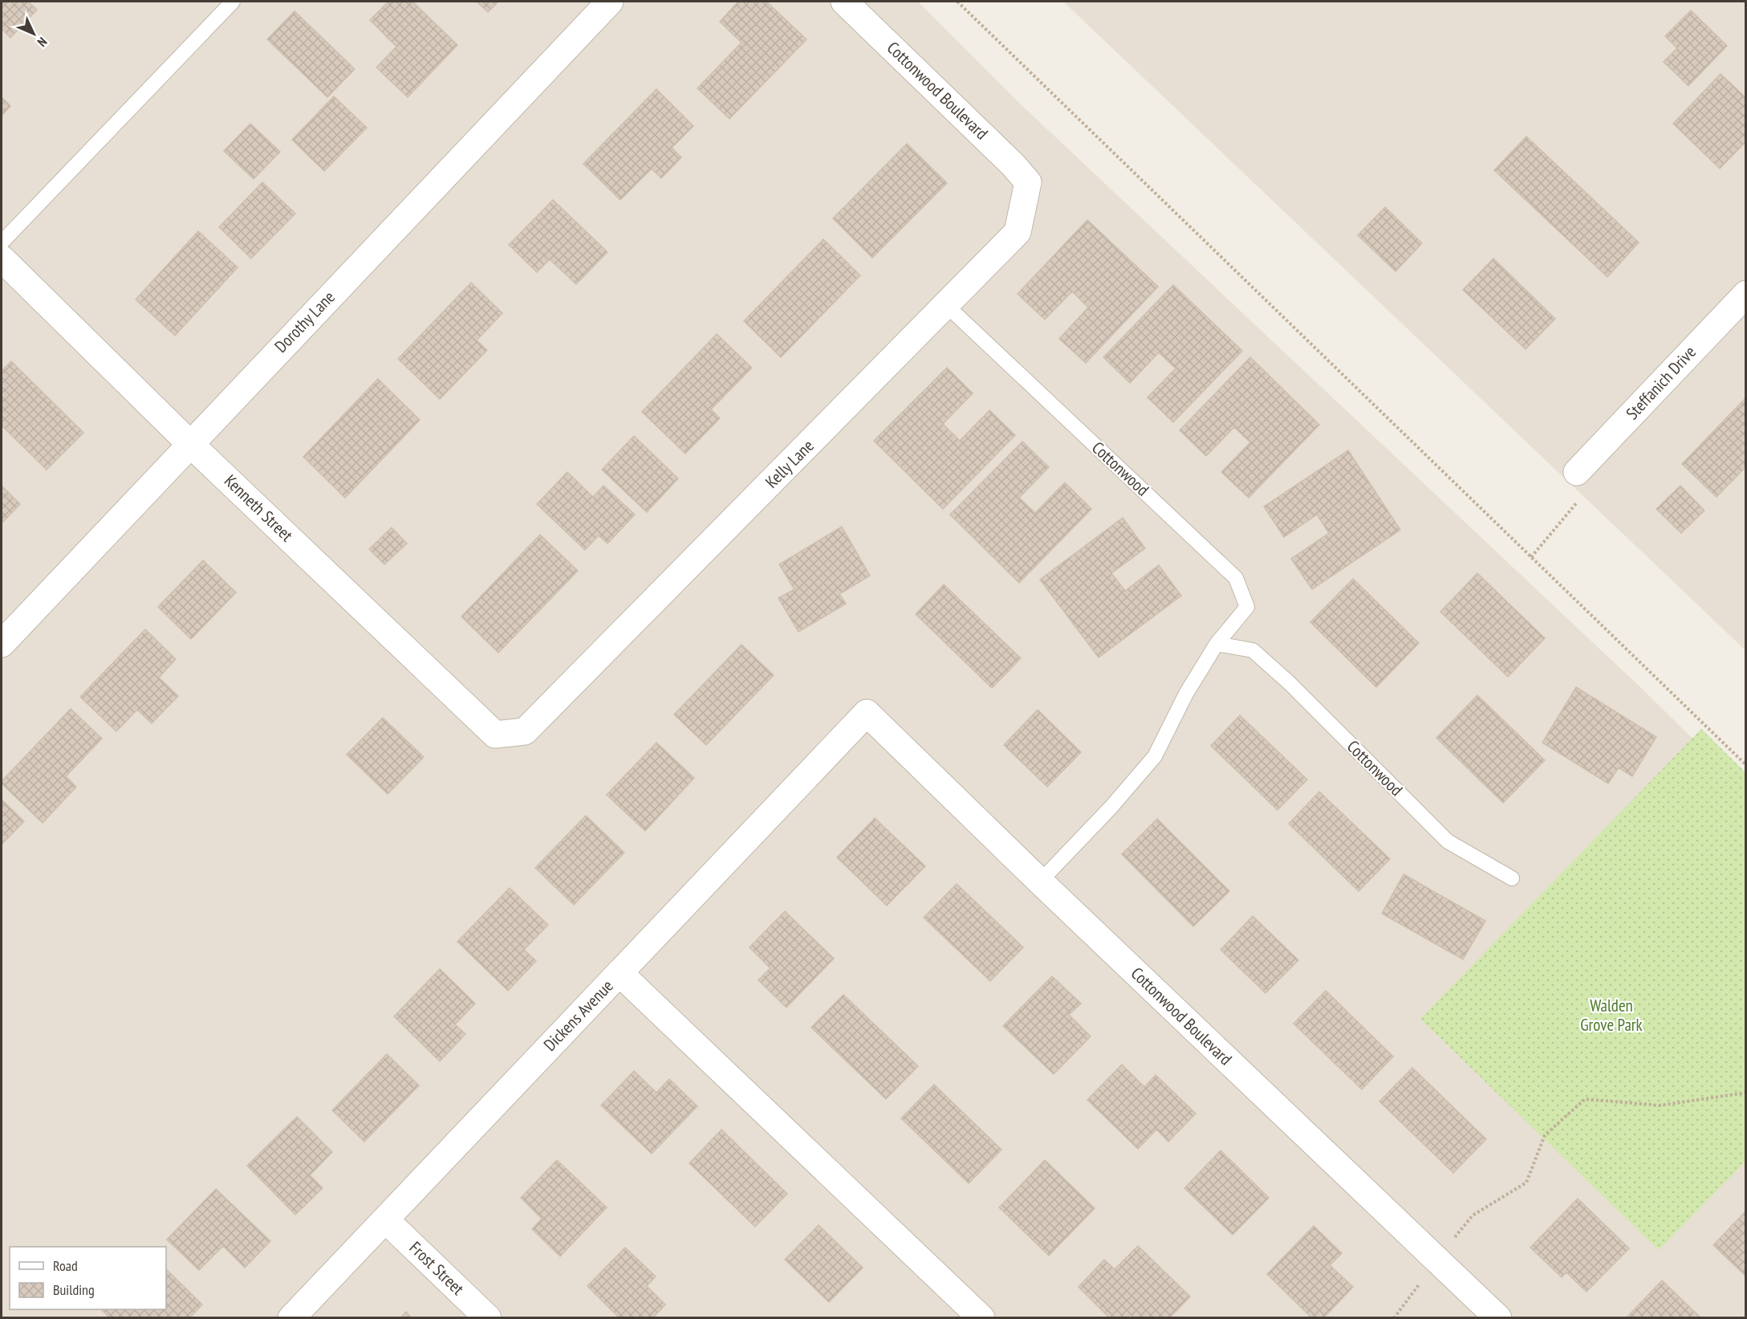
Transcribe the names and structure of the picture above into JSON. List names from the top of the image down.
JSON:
{
  "streets": {
    "street": [
      "Cottonwood Boulevard",
      "Dorothy Lane",
      "Steffanich Drive",
      "Kelly Lane",
      "Kenneth Street",
      "Dickens Avenue",
      "Frost Street"
    ],
    "lane": ["Cottonwood"]
  },
  "crossings": [
    ["Cottonwood Boulevard", "Kelly Lane"],
    ["Cottonwood Boulevard", "Cottonwood"],
    ["Cottonwood Boulevard", "Dickens Avenue"],
    ["Dorothy Lane", "Kenneth Street"],
    ["Kelly Lane", "Cottonwood"],
    ["Kelly Lane", "Kenneth Street"],
    ["Dickens Avenue", "Frost Street"]
  ],
  "parks": ["Walden Grove Park"],
  "legend": ["Road", "Building"],
  "north": "bottom right"
}
